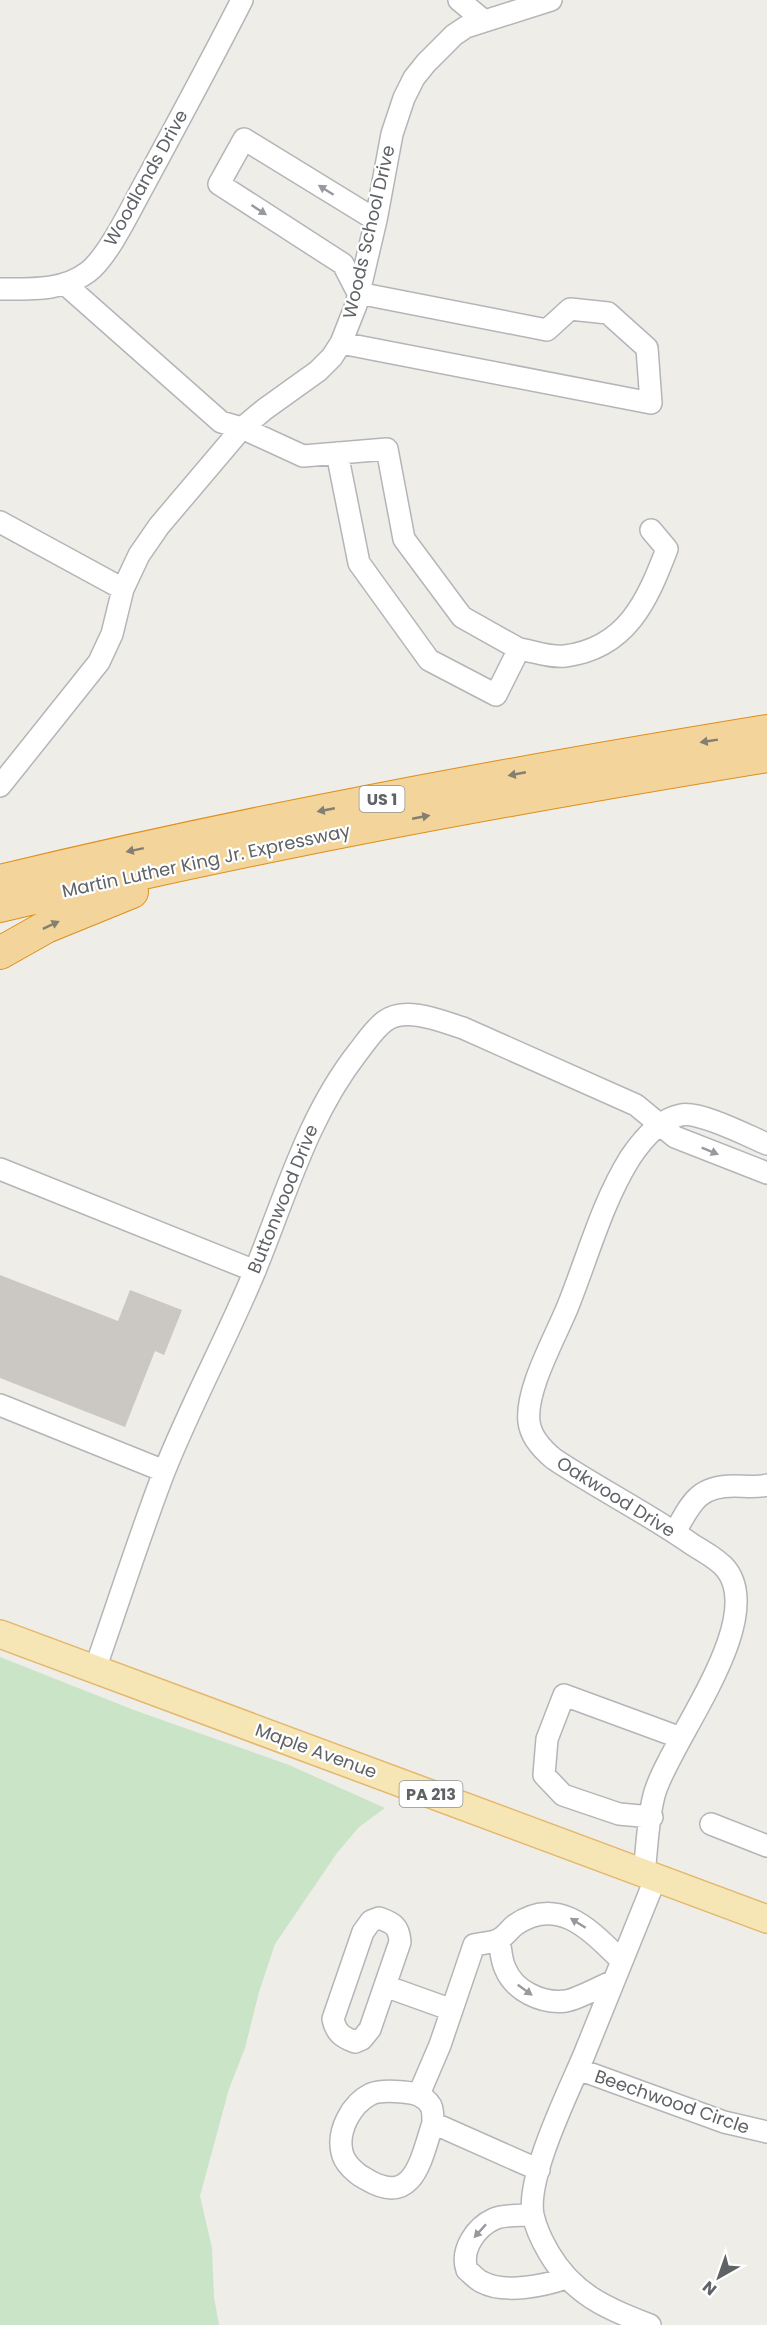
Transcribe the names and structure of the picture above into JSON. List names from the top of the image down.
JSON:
{
  "streets": {
    "highway": ["US 1", "Martin Luther King Jr. Expressway"],
    "main road": ["Maple Avenue", "PA 213"],
    "street": [
      "Woodlands Drive",
      "Woods School Drive",
      "Buttonwood Drive",
      "Oakwood Drive",
      "Beechwood Circle"
    ]
  },
  "crossings": [
    ["Buttonwood Drive", "Oakwood Drive"],
    ["Buttonwood Drive", "Maple Avenue"],
    ["Oakwood Drive", "Maple Avenue"]
  ],
  "north": "bottom left"
}
